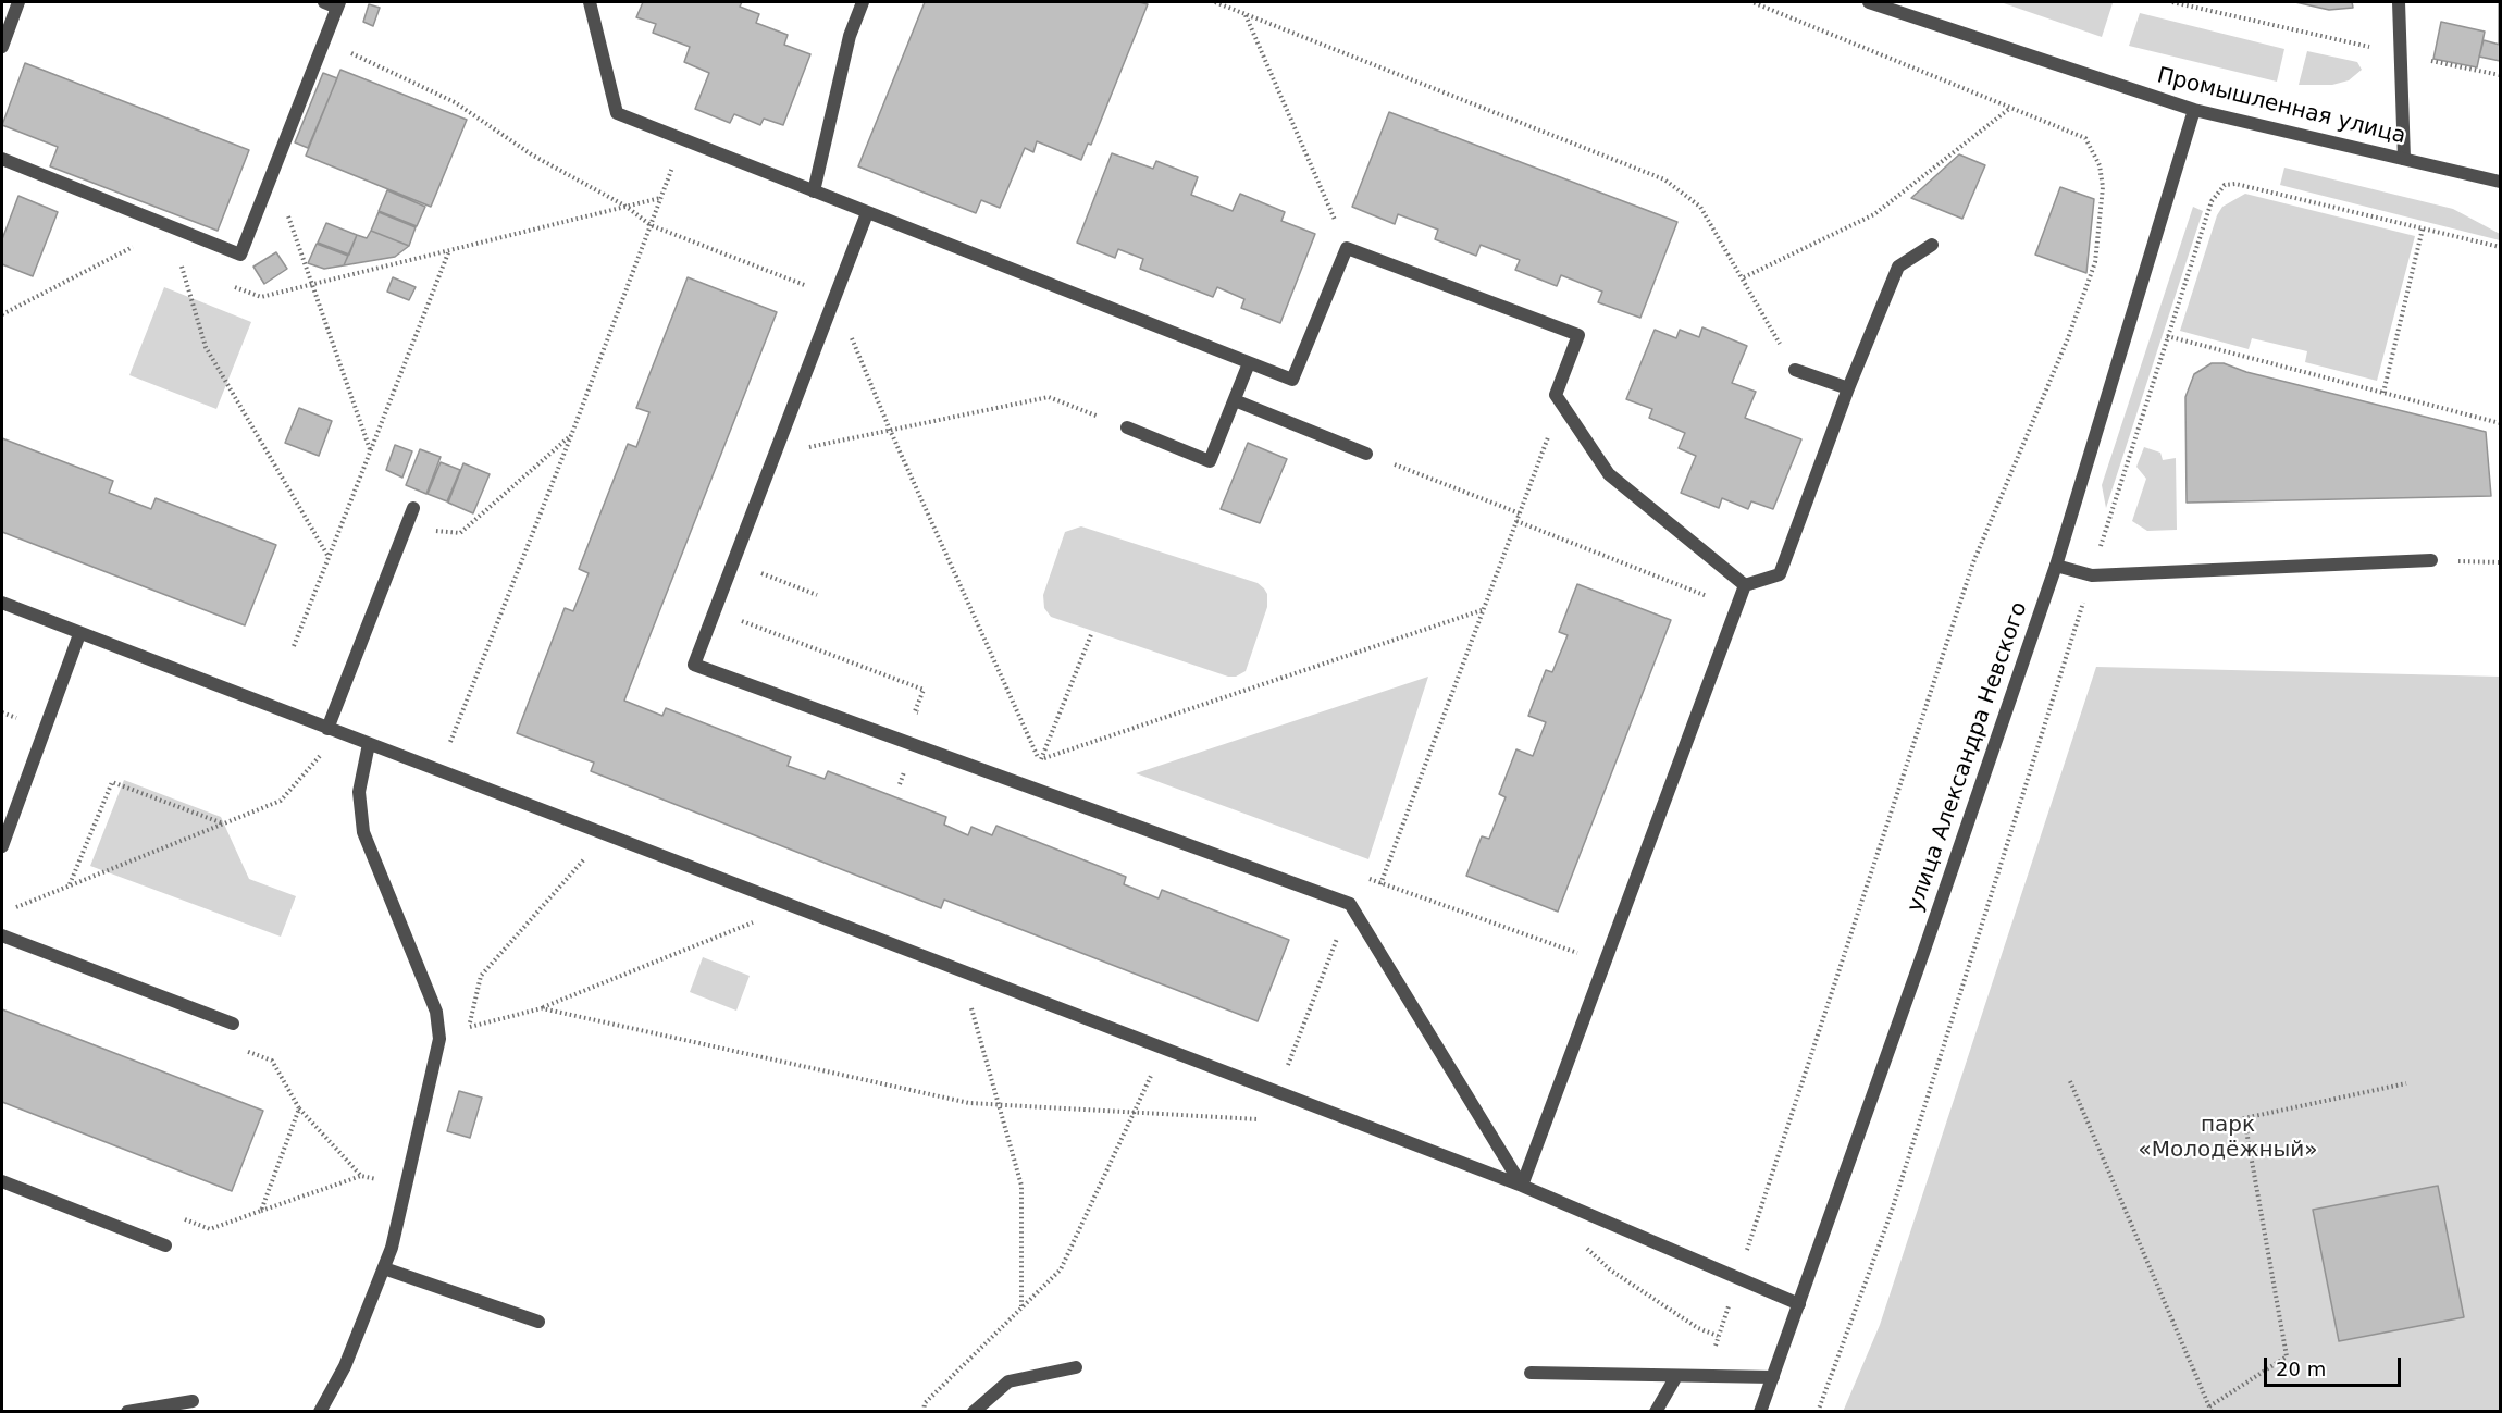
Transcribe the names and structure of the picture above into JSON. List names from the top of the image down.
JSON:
{
  "streets": {
    "street": ["Промышленная улица", "улица Александра Невского"]
  },
  "crossings": [
    ["Промышленная улица", "улица Александра Невского"]
  ],
  "parks": ["парк «Молодёжный»"],
  "scale_bar": "20 m"
}
